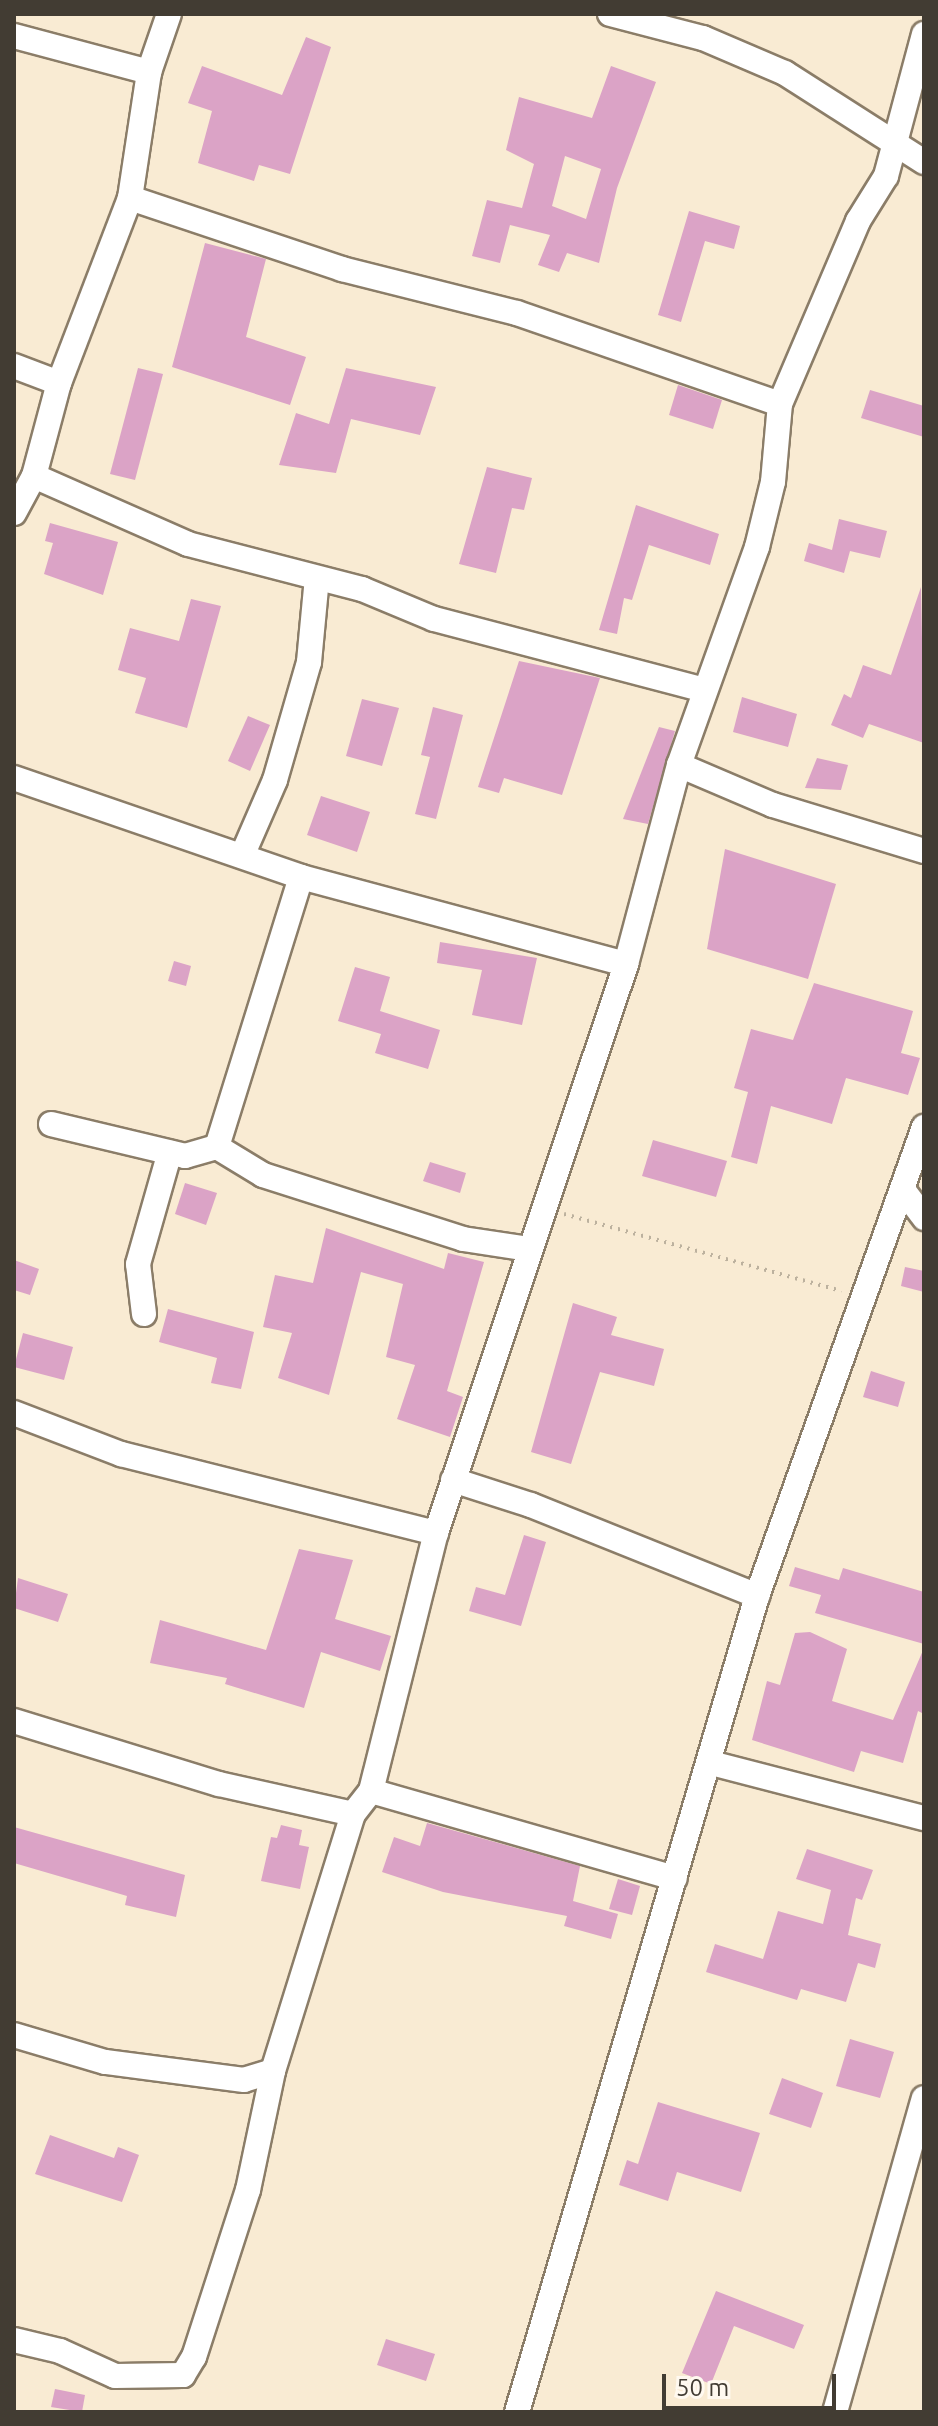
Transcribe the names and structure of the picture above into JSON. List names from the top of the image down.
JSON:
{
  "scale_bar": "50 m"
}
